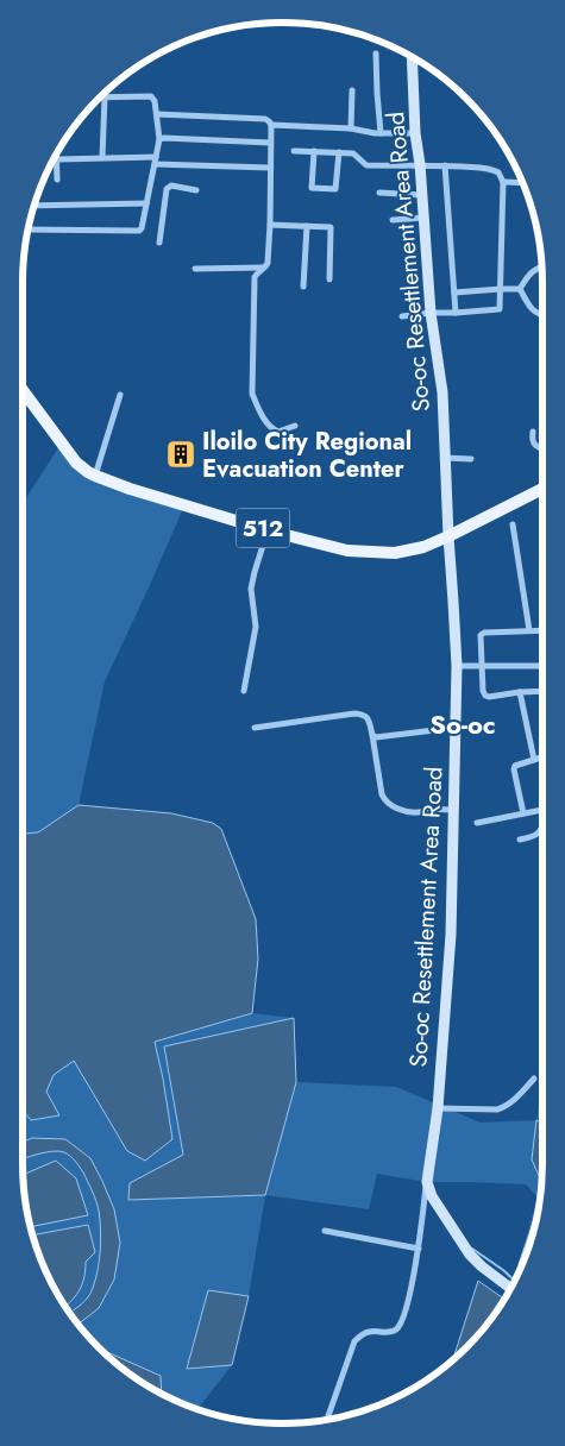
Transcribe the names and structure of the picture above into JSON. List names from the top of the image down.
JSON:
{
  "streets": {
    "main road": ["512"],
    "street": ["So-oc Resettlement Area Road"]
  },
  "crossings": [
    ["So-oc Resettlement Area Road", "512"]
  ],
  "districts": ["So-oc"],
  "places": {
    "building": ["Iloilo City Regional Evacuation Center"]
  }
}
